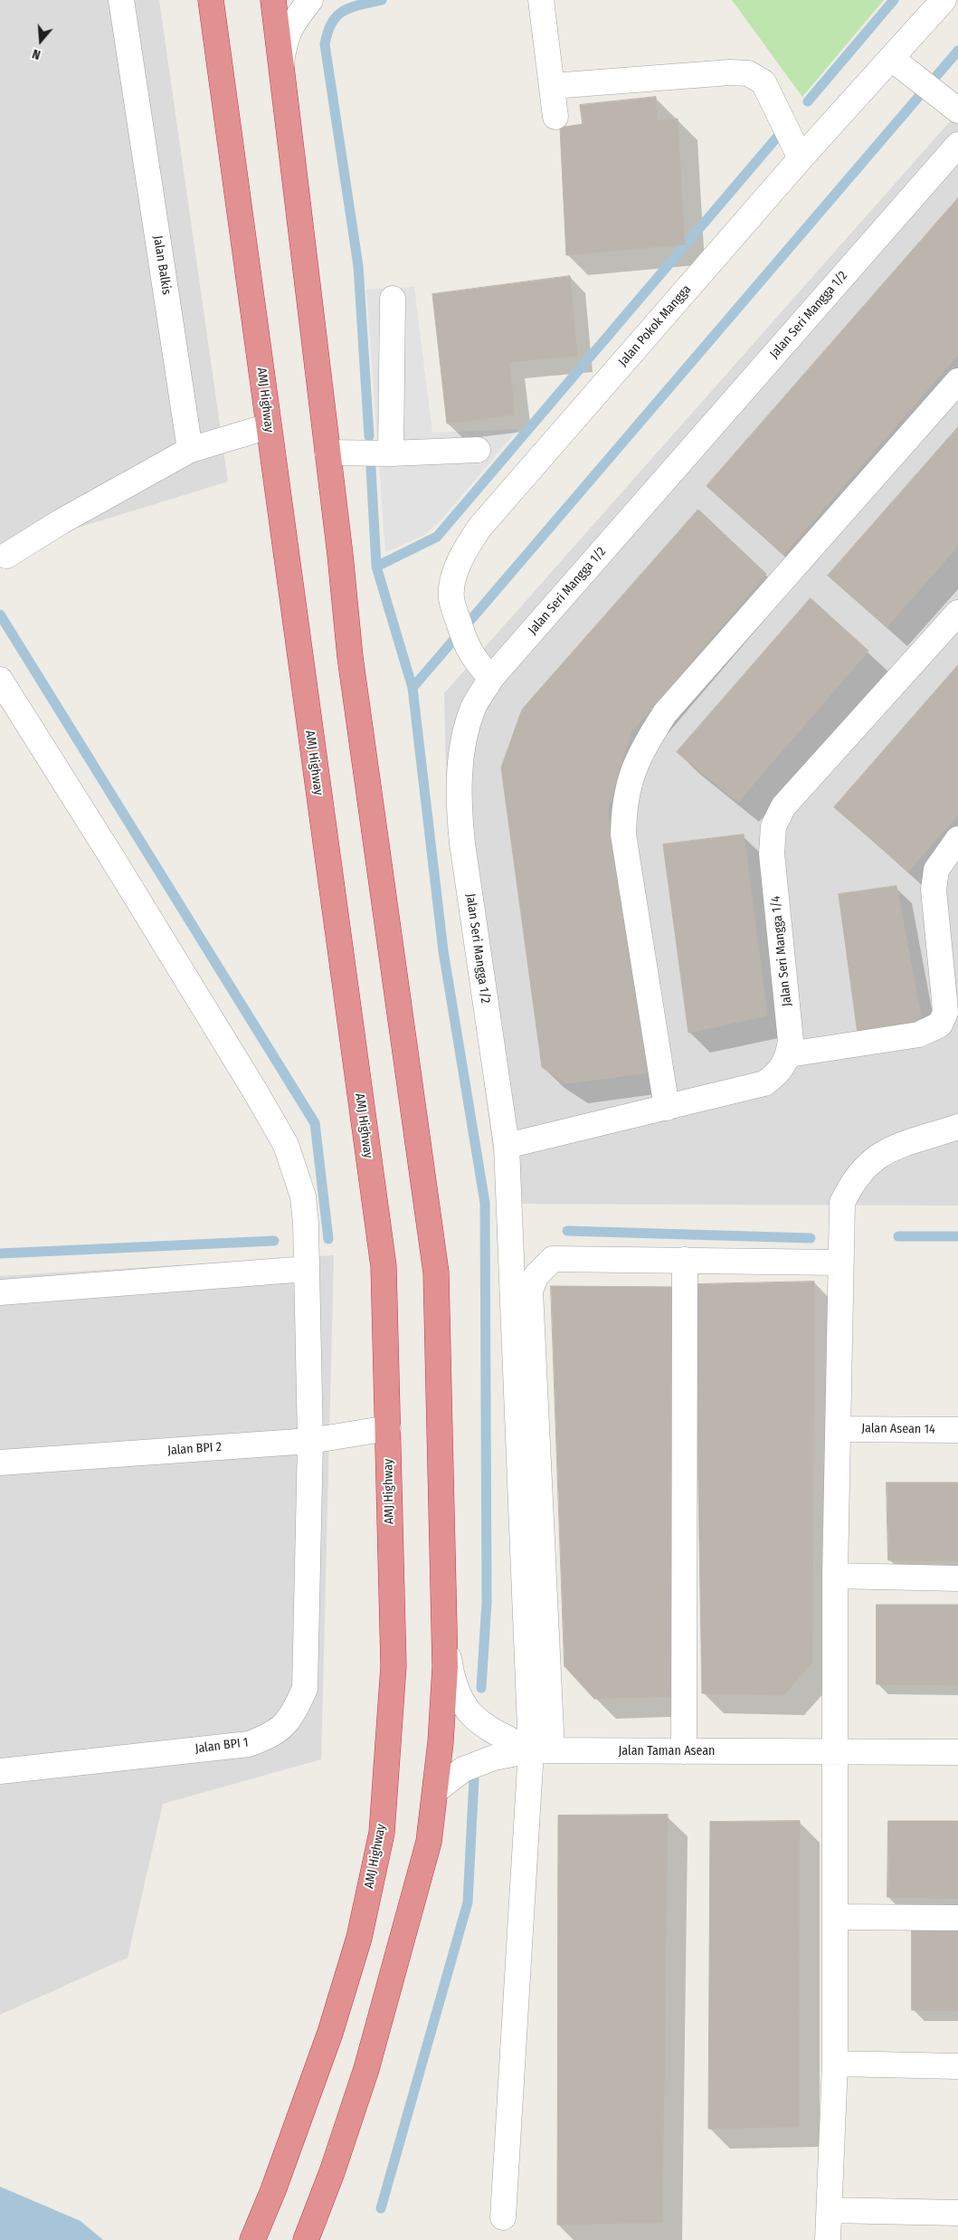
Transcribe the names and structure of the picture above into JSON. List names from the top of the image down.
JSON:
{
  "streets": {
    "highway": ["AMJ Highway"],
    "street": [
      "Jalan Balkis",
      "Jalan Seri Mangga 1/2",
      "Jalan Pokok Mangga",
      "Jalan Seri Mangga 1/4",
      "Jalan Asean 14",
      "Jalan BPI 2",
      "Jalan BPI 1",
      "Jalan Taman Asean"
    ]
  },
  "crossings": [
    ["Jalan Seri Mangga 1/2", "Jalan Pokok Mangga"],
    ["Jalan Seri Mangga 1/2", "Jalan Taman Asean"],
    ["AMJ Highway", "Jalan BPI 2"],
    ["Jalan BPI 2", "Jalan BPI 1"]
  ],
  "north": "bottom"
}
